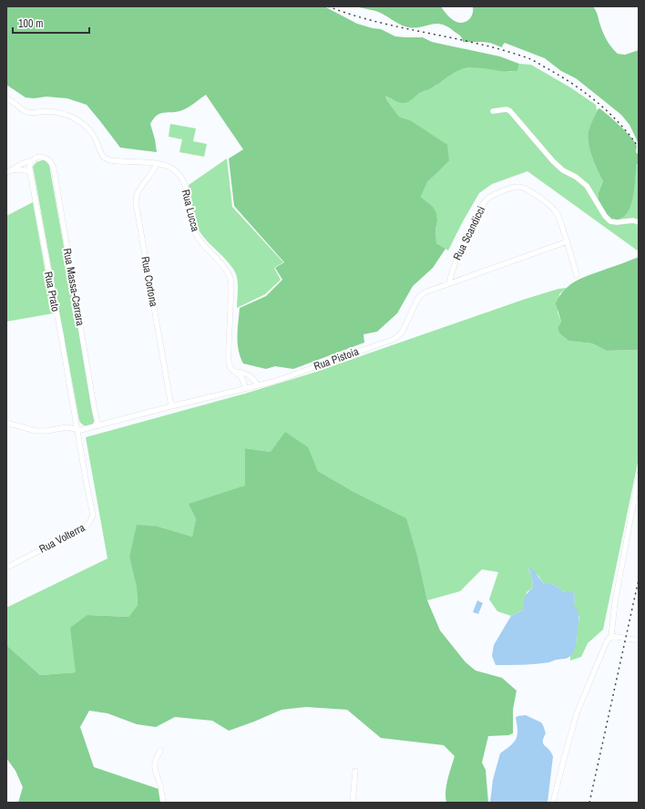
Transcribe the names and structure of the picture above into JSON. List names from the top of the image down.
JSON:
{
  "streets": {
    "street": [
      "Rua Lucca",
      "Rua Scandicci",
      "Rua Cortona",
      "Rua Massa-Carrara",
      "Rua Prato",
      "Rua Pistoia",
      "Rua Volterra"
    ]
  },
  "crossings": [
    ["Rua Lucca", "Rua Cortona"],
    ["Rua Lucca", "Rua Pistoia"],
    ["Rua Scandicci", "Rua Pistoia"],
    ["Rua Cortona", "Rua Pistoia"],
    ["Rua Massa-Carrara", "Rua Prato"],
    ["Rua Massa-Carrara", "Rua Pistoia"],
    ["Rua Prato", "Rua Pistoia"],
    ["Rua Prato", "Rua Volterra"],
    ["Rua Pistoia", "Rua Volterra"]
  ],
  "scale_bar": "100 m"
}
